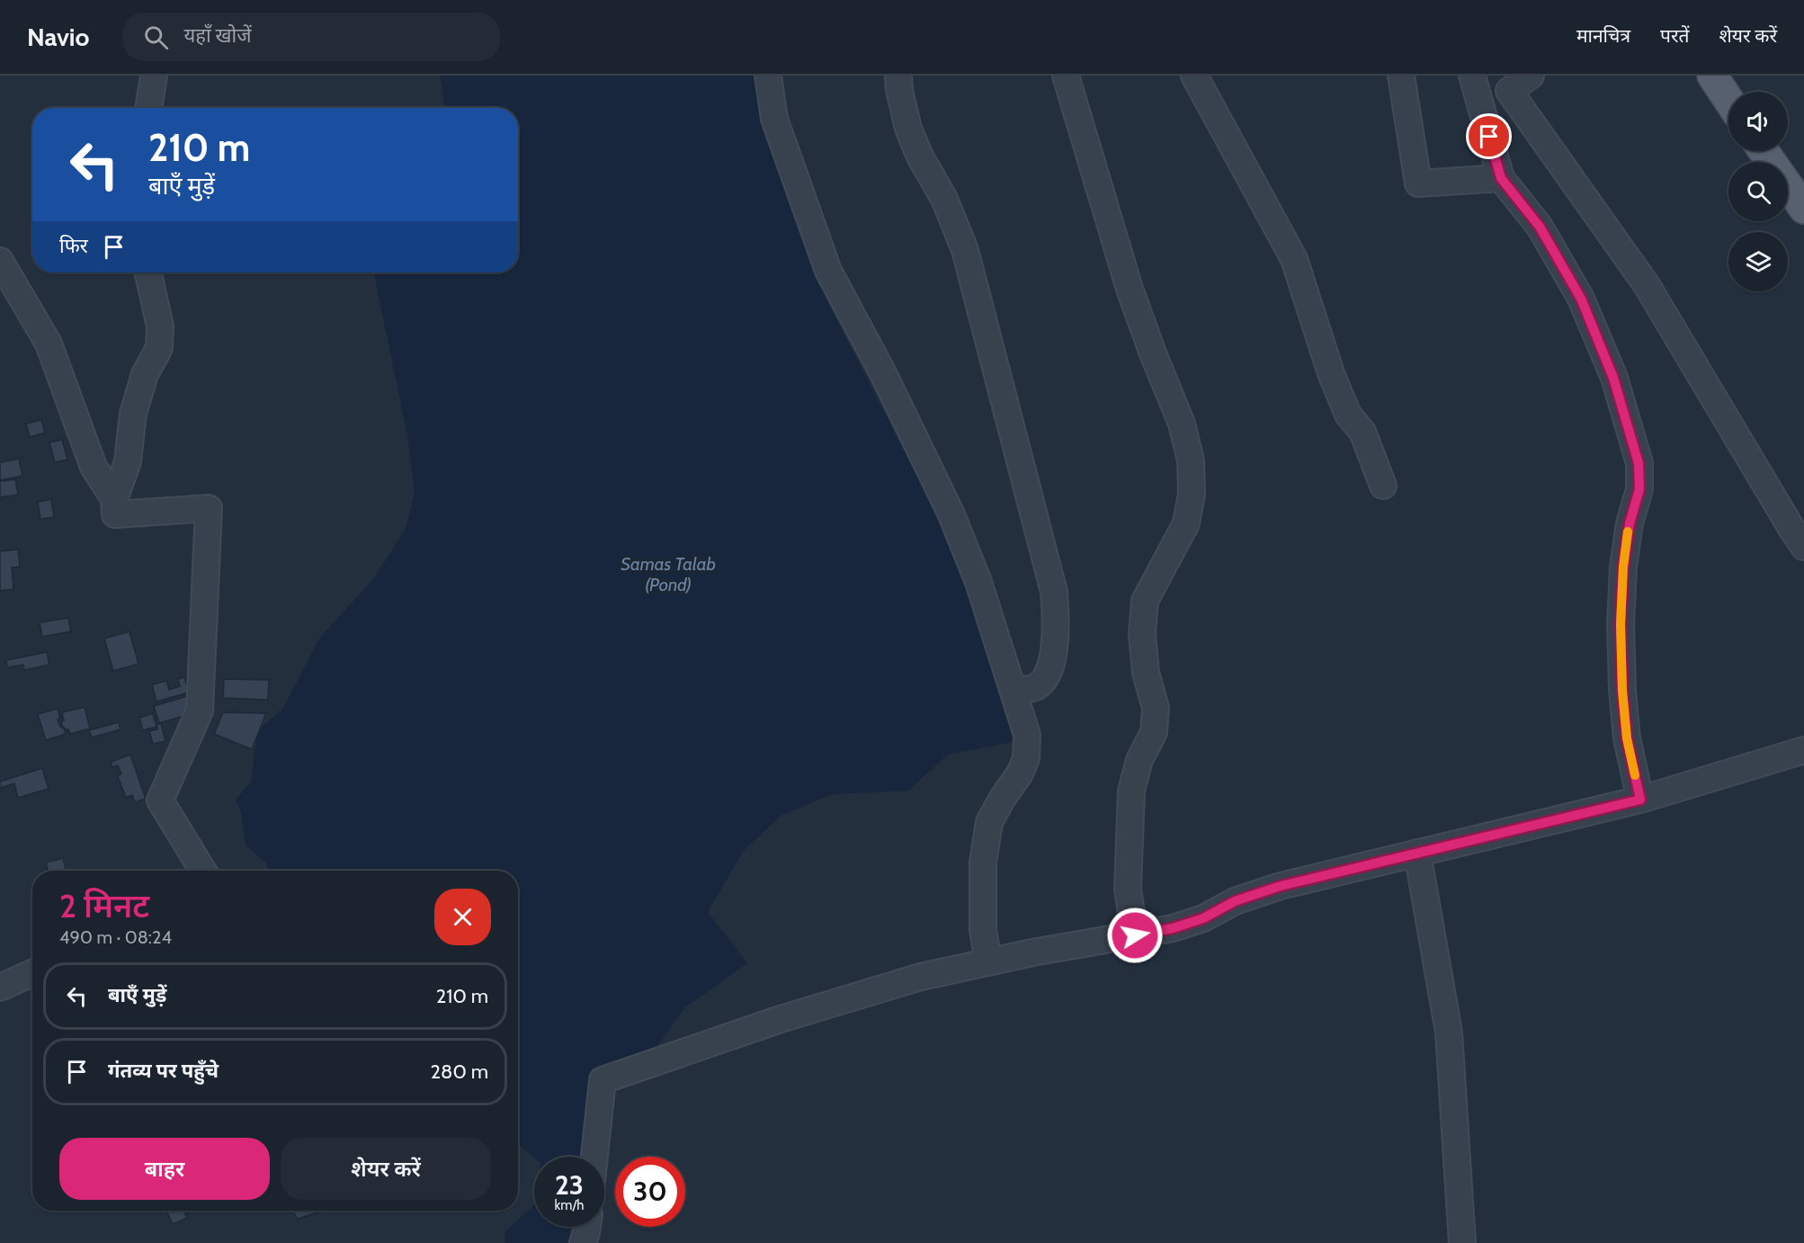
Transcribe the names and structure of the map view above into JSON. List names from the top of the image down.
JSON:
{
  "water": ["Samas Talab (Pond)"],
  "page": {
    "header": "Navio",
    "search": "यहाँ खोजें",
    "nav": ["मानचित्र", "परतें", "शेयर करें"],
    "turn": ["210 m", "बाएँ मुड़ें"],
    "then": "फिर",
    "heading": ["2 मिनट", "490 m · 08:24"],
    "list": [
      {
        "name": "बाएँ मुड़ें",
        "value": "210 m"
      },
      {
        "name": "गंतव्य पर पहुँचे",
        "value": "280 m"
      }
    ],
    "buttons": ["बाहर", "शेयर करें"],
    "speed": "23 km/h",
    "limit": "30"
  }
}
